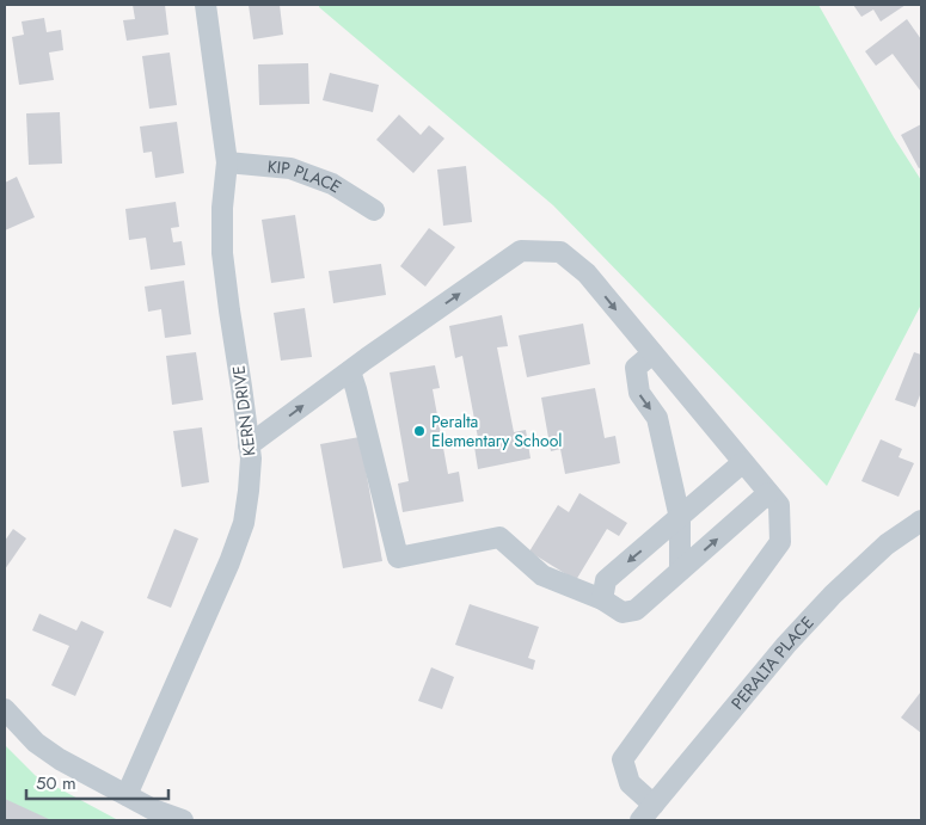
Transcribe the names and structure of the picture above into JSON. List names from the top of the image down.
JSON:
{
  "streets": {
    "street": ["KIP PLACE", "KERN DRIVE", "PERALTA PLACE"]
  },
  "crossings": [
    ["KIP PLACE", "KERN DRIVE"]
  ],
  "places": ["Peralta Elementary School"],
  "scale_bar": "50 m"
}
